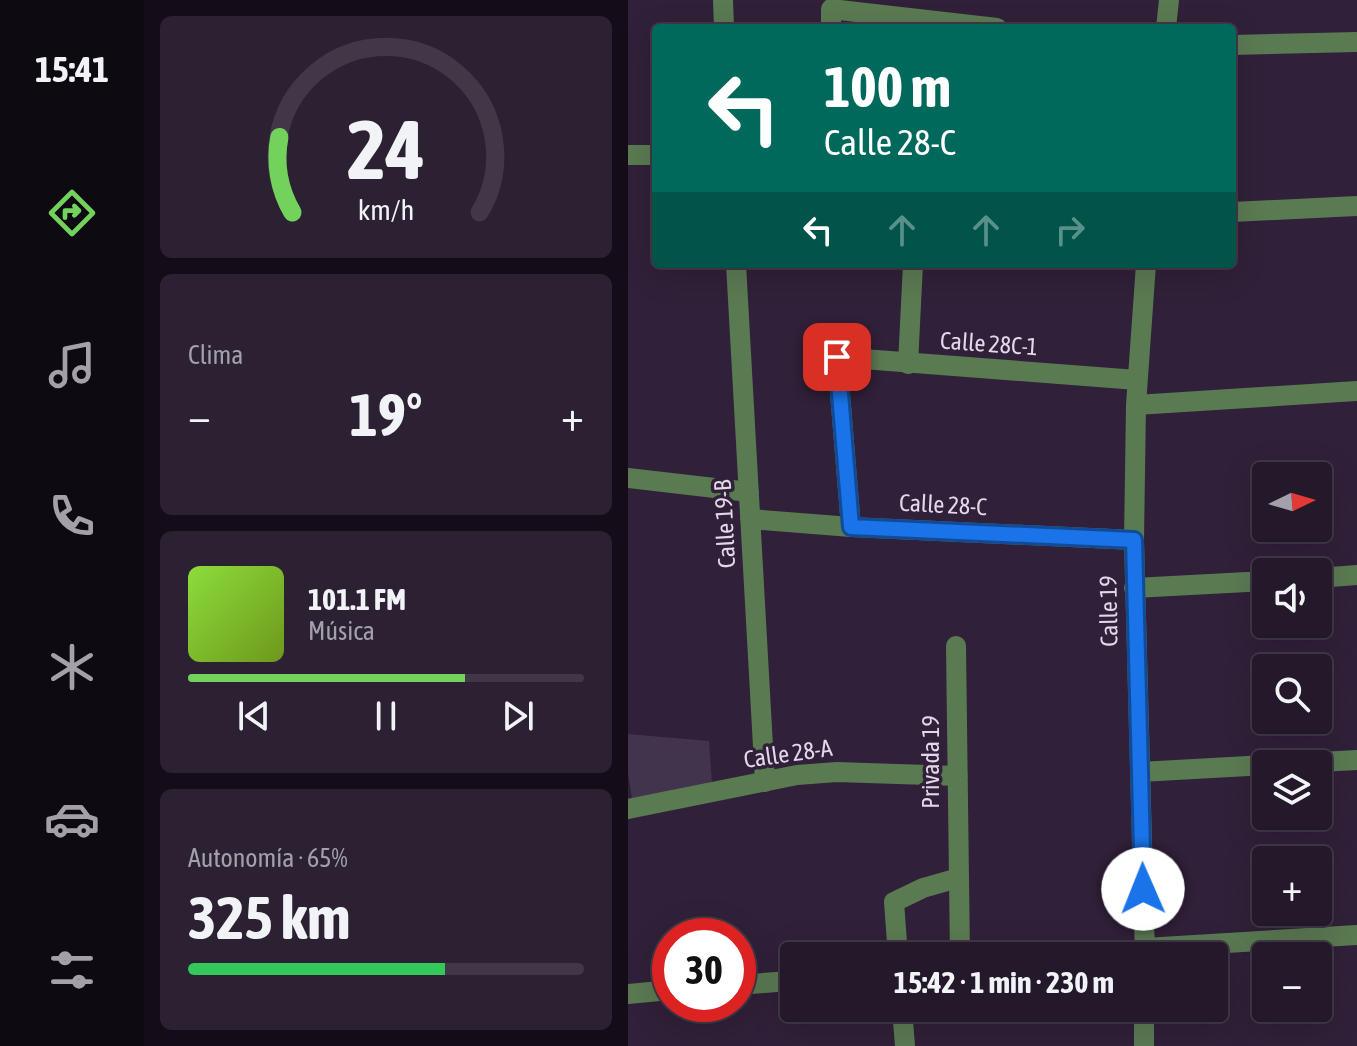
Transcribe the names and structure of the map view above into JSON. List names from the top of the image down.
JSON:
{
  "streets": {
    "street": [
      "Calle 28C-1",
      "Calle 28-C",
      "Calle 19-B",
      "Calle 19",
      "Calle 28-A",
      "Privada 19"
    ]
  },
  "crossings": [
    ["Calle 28C-1", "Calle 28-C"],
    ["Calle 28C-1", "Calle 19"],
    ["Calle 28-C", "Calle 19-B"],
    ["Calle 28-C", "Calle 19"],
    ["Calle 19-B", "Calle 28-A"],
    ["Calle 28-A", "Privada 19"]
  ],
  "north": "right",
  "page": {
    "tabs": "15:41",
    "turn": ["100 m", "Calle 28-C"],
    "tile": [
      "Clima",
      ["Autonomía · 65%", "325 km"]
    ],
    "heat": ["−", "19°", "+"],
    "map_buttons": ["+", "−"],
    "song": ["101.1 FM", "Música"],
    "limit": "30",
    "trip": "15:42 · 1 min · 230 m",
    "gauge": ["24", "km/h"]
  }
}
